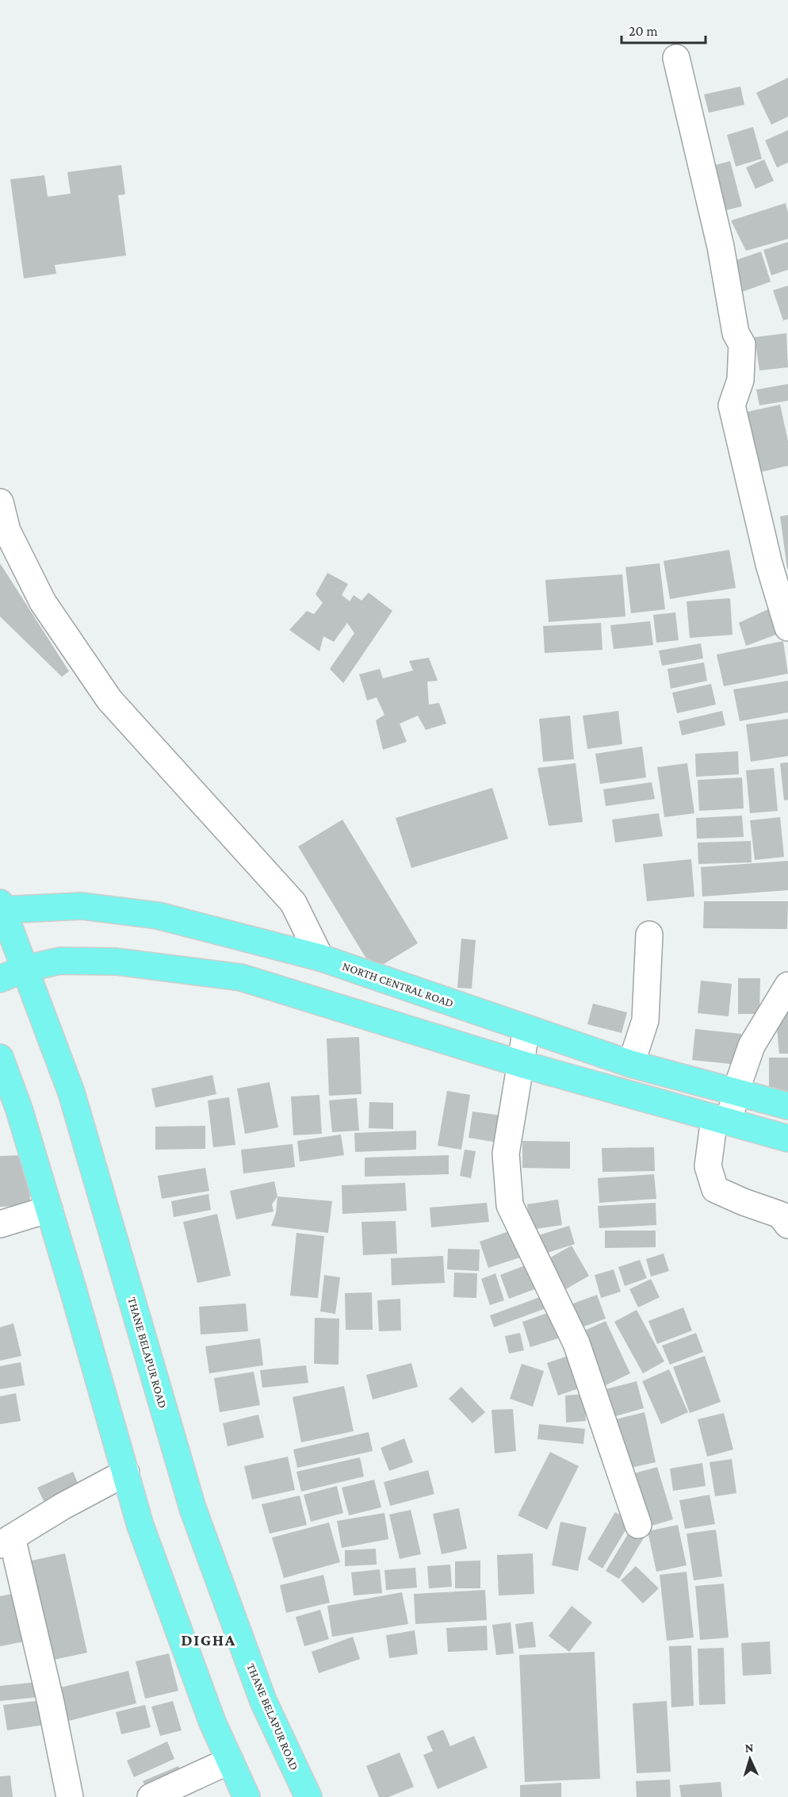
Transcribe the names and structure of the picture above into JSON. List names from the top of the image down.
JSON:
{
  "streets": {
    "main road": ["NORTH CENTRAL ROAD", "THANE BELAPUR ROAD"]
  },
  "crossings": [
    ["NORTH CENTRAL ROAD", "THANE BELAPUR ROAD"]
  ],
  "districts": ["DIGHA"],
  "scale_bar": "20 m",
  "north": "top"
}
